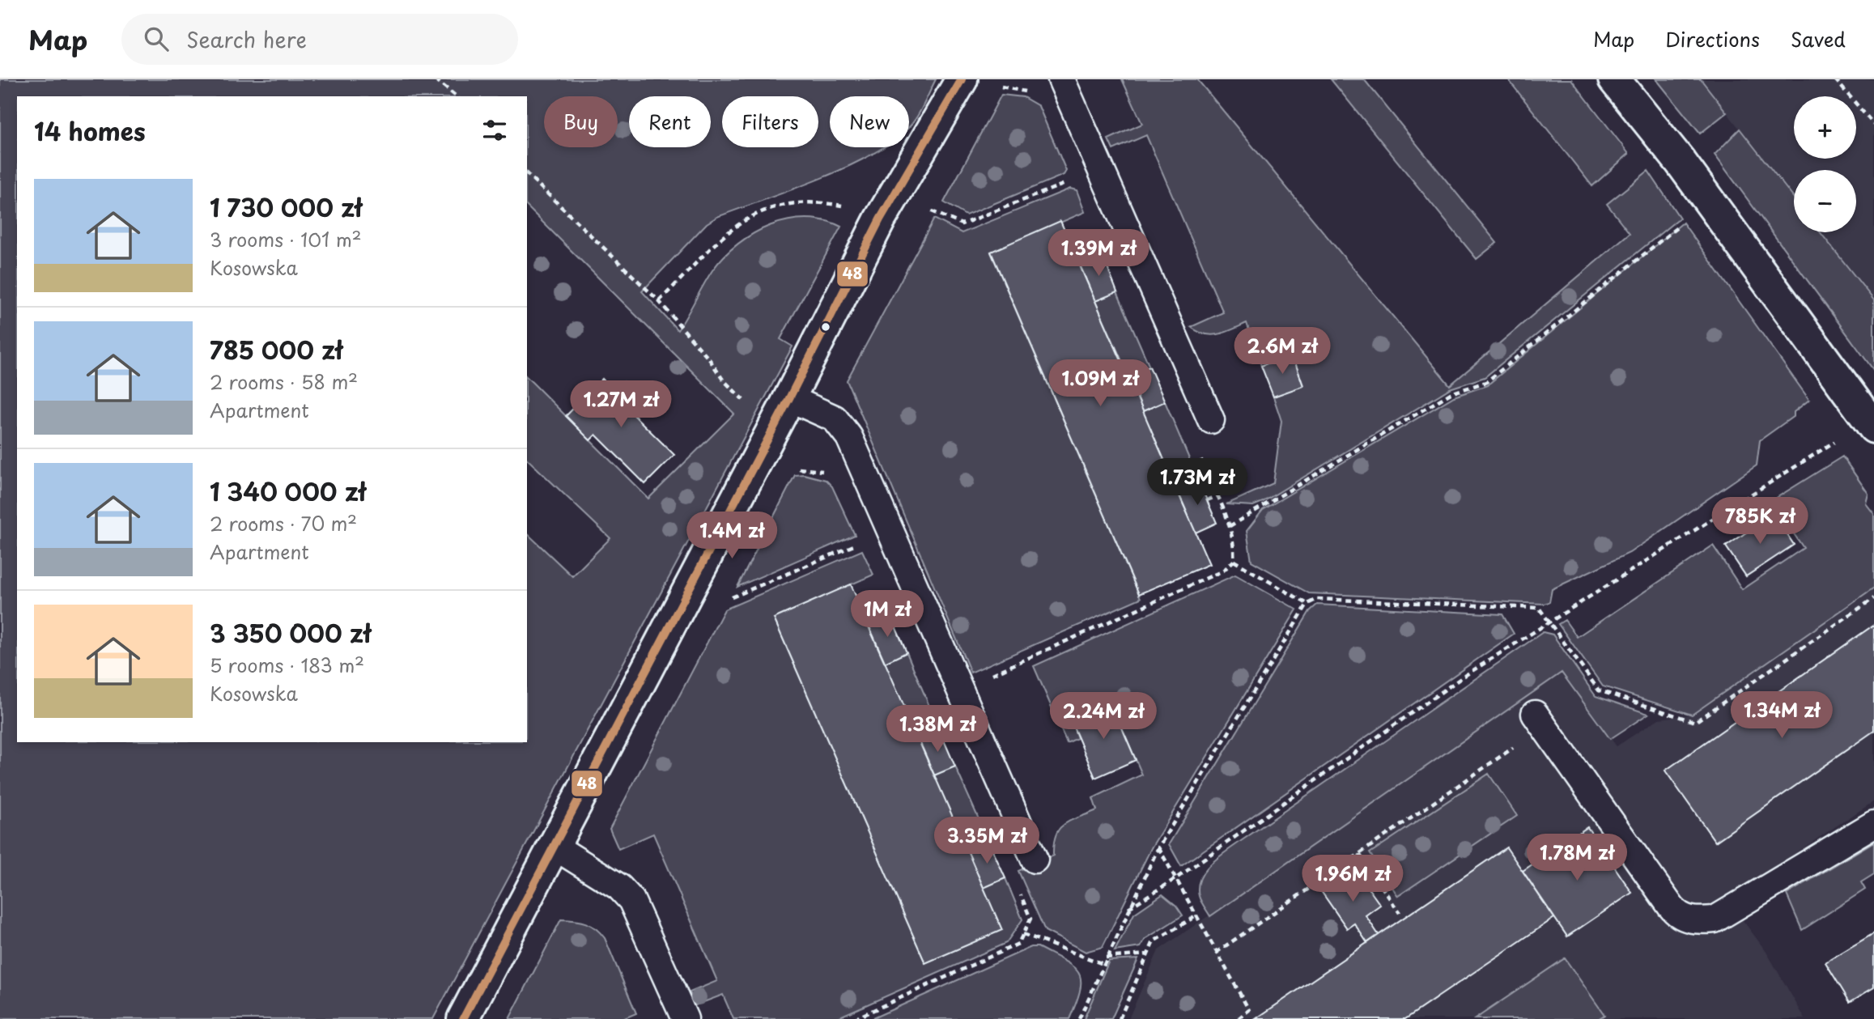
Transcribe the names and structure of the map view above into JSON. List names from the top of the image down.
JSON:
{
  "lines": ["transit line 48"],
  "page": {
    "header": "Map",
    "search": "Search here",
    "nav": ["Map", "Directions", "Saved"],
    "map_buttons": ["+", "−"],
    "chip": [
      "Buy",
      "Rent",
      "Filters",
      "New"
    ],
    "heading": "14 homes",
    "list": [
      {
        "name": "1 730 000 zł",
        "note": "3 rooms · 101 m² · Kosowska"
      },
      {
        "name": "785 000 zł",
        "note": "2 rooms · 58 m² · Apartment"
      },
      {
        "name": "1 340 000 zł",
        "note": "2 rooms · 70 m² · Apartment"
      },
      {
        "name": "3 350 000 zł",
        "note": "5 rooms · 183 m² · Kosowska"
      }
    ],
    "price": [
      "1.39M zł",
      "2.6M zł",
      "1.09M zł",
      "1.27M zł",
      "1.73M zł",
      "785K zł",
      "1.4M zł",
      "1M zł",
      "1.34M zł",
      "2.24M zł",
      "1.38M zł",
      "3.35M zł",
      "1.78M zł",
      "1.96M zł"
    ]
  }
}
